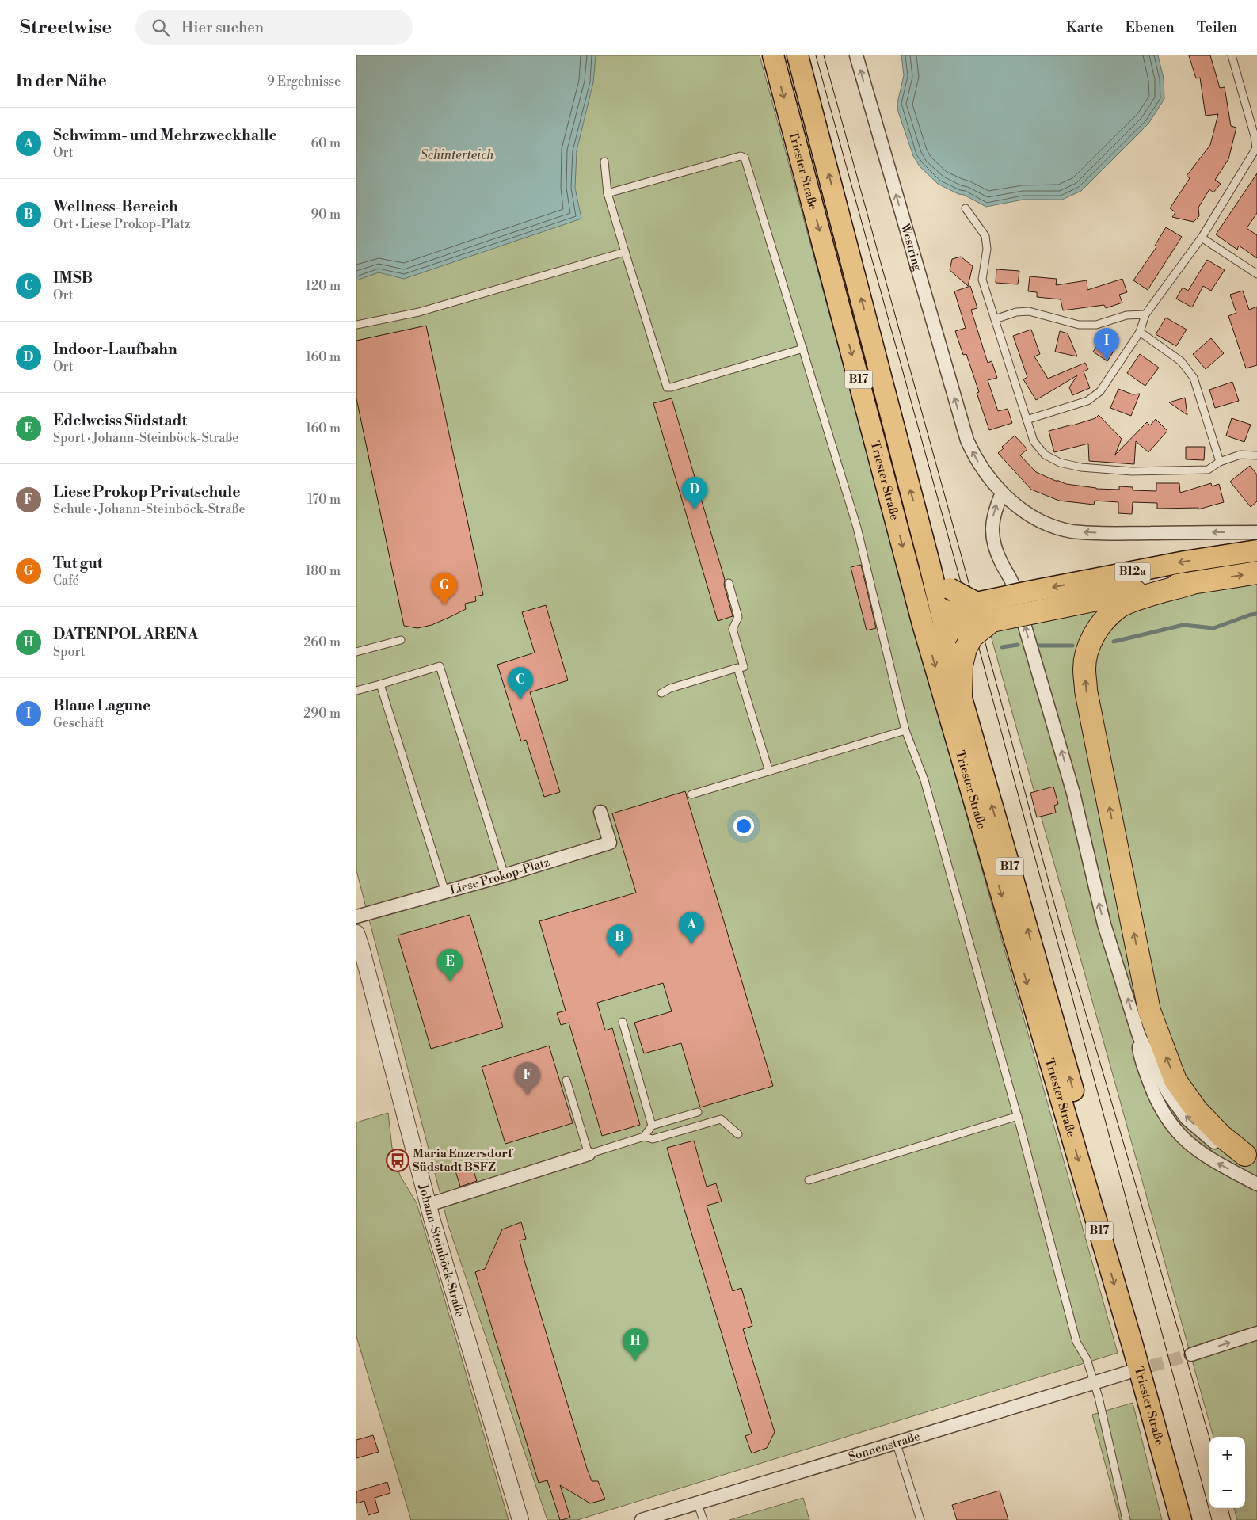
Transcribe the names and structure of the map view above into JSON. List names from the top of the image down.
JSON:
{
  "streets": {
    "main road": ["Triester Straße", "B17", "B12a"],
    "street": [
      "Westring",
      "Liese Prokop-Platz",
      "Johann-Steinböck-Straße",
      "Sonnenstraße"
    ]
  },
  "crossings": [
    ["Triester Straße", "B12a"]
  ],
  "one_way": ["Westring"],
  "water": ["Schinterteich"],
  "places": {
    "bus stop": ["Maria Enzersdorf Südstadt BSFZ"]
  },
  "page": {
    "header": "Streetwise",
    "search": "Hier suchen",
    "nav": ["Karte", "Ebenen", "Teilen"],
    "heading": ["In der Nähe", "9 Ergebnisse"],
    "list": [
      {
        "mark": "A",
        "name": "Schwimm- und Mehrzweckhalle",
        "note": "Ort",
        "value": "60 m"
      },
      {
        "mark": "B",
        "name": "Wellness-Bereich",
        "note": "Ort · Liese Prokop-Platz",
        "value": "90 m"
      },
      {
        "mark": "C",
        "name": "IMSB",
        "note": "Ort",
        "value": "120 m"
      },
      {
        "mark": "D",
        "name": "Indoor-Laufbahn",
        "note": "Ort",
        "value": "160 m"
      },
      {
        "mark": "E",
        "name": "Edelweiss Südstadt",
        "note": "Sport · Johann-Steinböck-Straße",
        "value": "160 m"
      },
      {
        "mark": "F",
        "name": "Liese Prokop Privatschule",
        "note": "Schule · Johann-Steinböck-Straße",
        "value": "170 m"
      },
      {
        "mark": "G",
        "name": "Tut gut",
        "note": "Café",
        "value": "180 m"
      },
      {
        "mark": "H",
        "name": "DATENPOL ARENA",
        "note": "Sport",
        "value": "260 m"
      },
      {
        "mark": "I",
        "name": "Blaue Lagune",
        "note": "Geschäft",
        "value": "290 m"
      }
    ],
    "pins": [
      "I",
      "D",
      "G",
      "C",
      "A",
      "B",
      "E",
      "F",
      "H"
    ],
    "map_buttons": ["+", "−"]
  }
}
